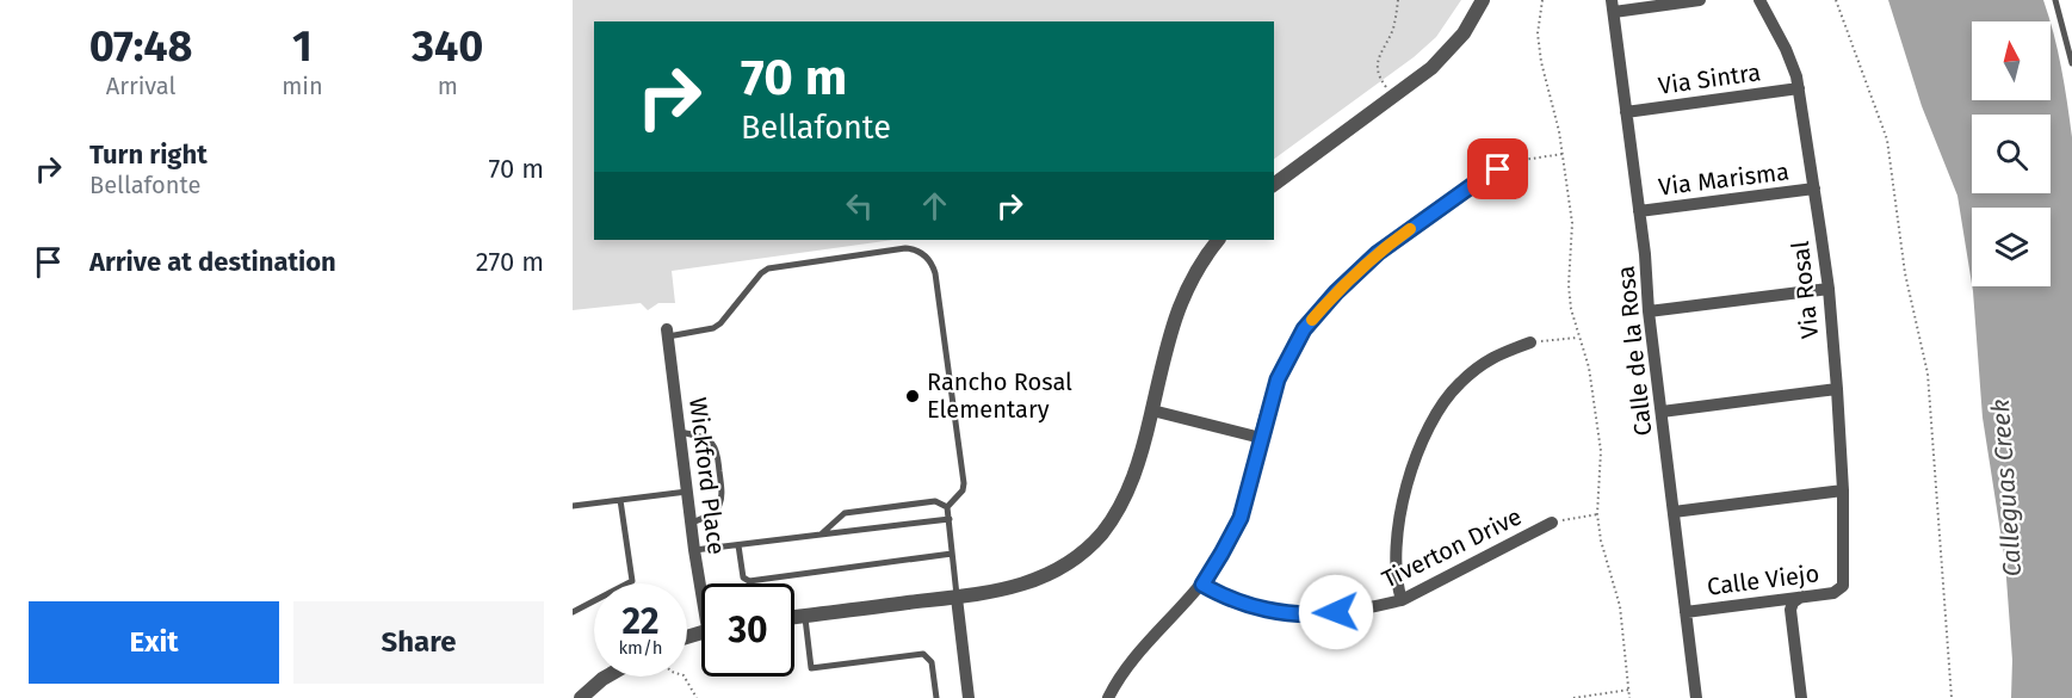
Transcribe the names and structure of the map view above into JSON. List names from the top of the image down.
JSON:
{
  "streets": {
    "street": [
      "Via Sintra",
      "Via Marisma",
      "Via Rosal",
      "Calle de la Rosa",
      "Wickford Place",
      "Tiverton Drive",
      "Calle Viejo"
    ]
  },
  "crossings": [
    ["Via Sintra", "Via Rosal"],
    ["Via Sintra", "Calle de la Rosa"],
    ["Via Marisma", "Via Rosal"],
    ["Via Marisma", "Calle de la Rosa"],
    ["Via Rosal", "Calle Viejo"],
    ["Calle de la Rosa", "Calle Viejo"]
  ],
  "water": ["Calleguas Creek"],
  "places": ["Rancho Rosal Elementary"],
  "north": "top",
  "page": {
    "eta": [
      "07:48",
      "Arrival",
      "1",
      "min",
      "340",
      "m"
    ],
    "turn": ["70 m", "Bellafonte"],
    "list": [
      {
        "name": "Turn right",
        "note": "Bellafonte",
        "value": "70 m"
      },
      {
        "name": "Arrive at destination",
        "value": "270 m"
      }
    ],
    "speed": "22 km/h",
    "limit": "30",
    "buttons": ["Exit", "Share"]
  }
}
